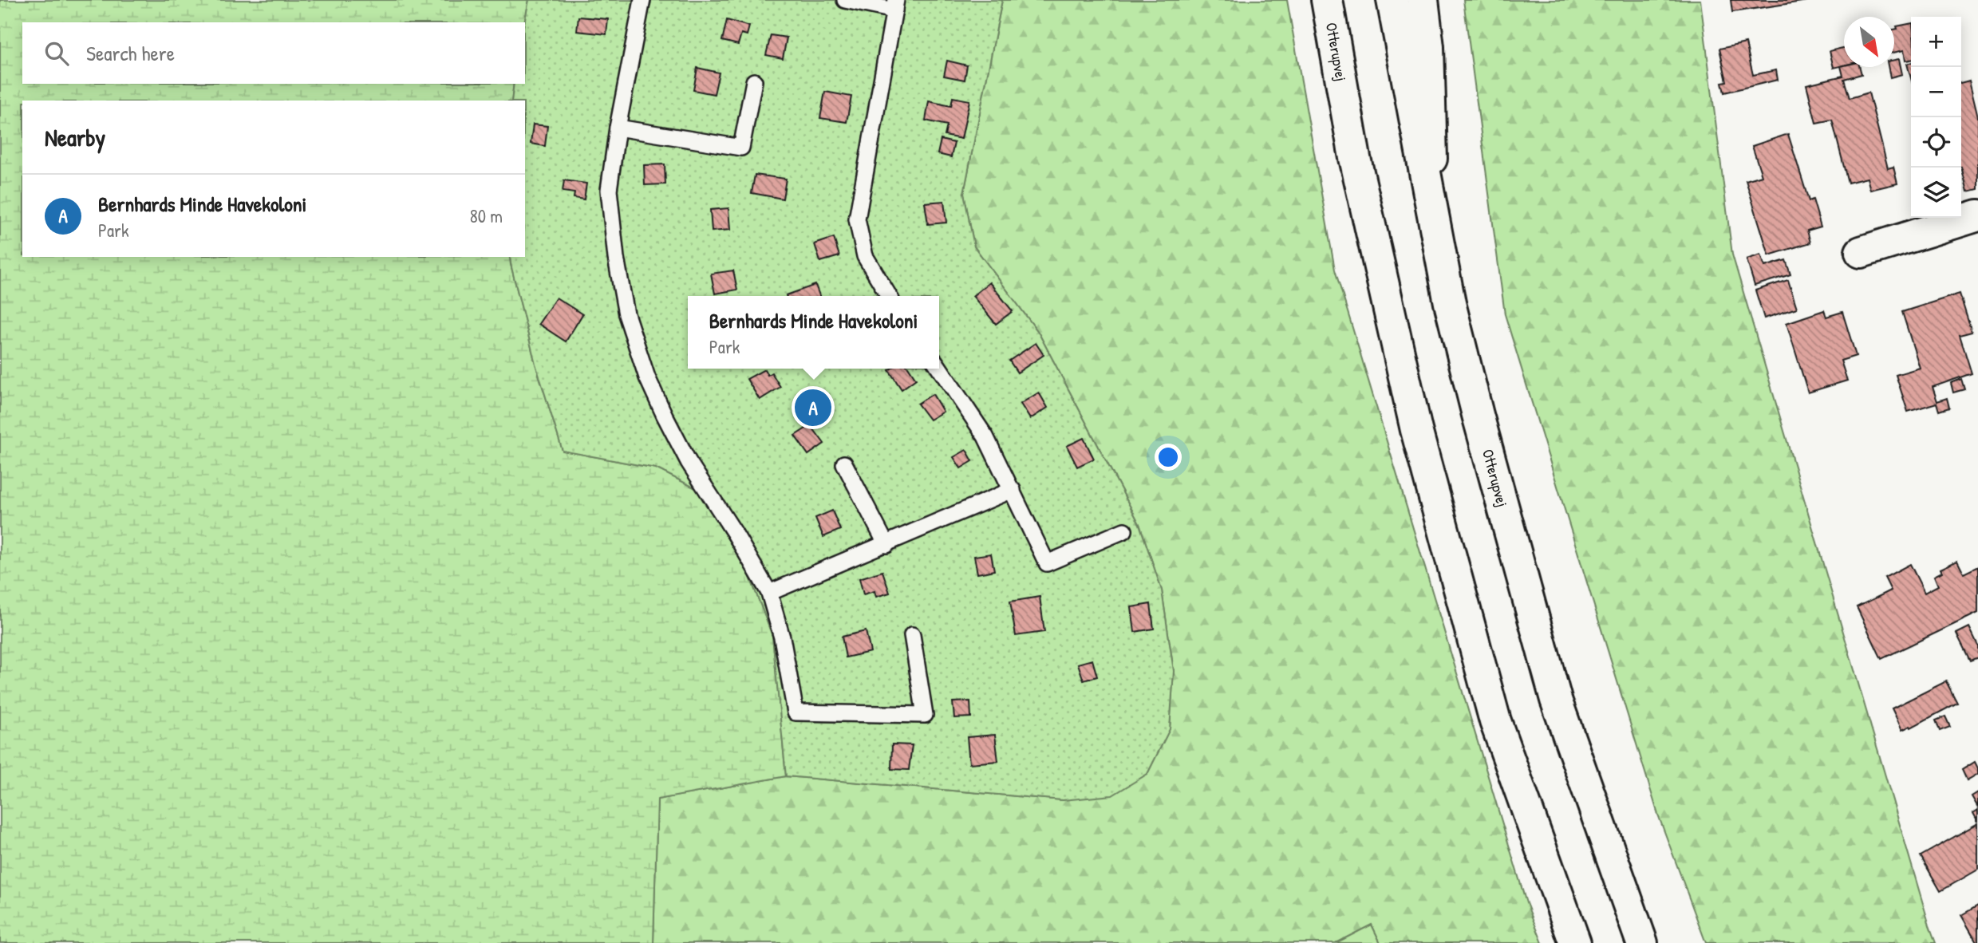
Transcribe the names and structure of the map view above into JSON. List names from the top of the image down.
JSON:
{
  "streets": {
    "main road": ["Otterupvej"]
  },
  "north": "bottom right",
  "page": {
    "map_buttons": ["+", "−"],
    "search": "Search here",
    "heading": "Nearby",
    "list": [
      {
        "mark": "A",
        "name": "Bernhards Minde Havekoloni",
        "note": "Park",
        "value": "80 m"
      }
    ],
    "popup": ["Bernhards Minde Havekoloni", "Park"],
    "pins": "A"
  }
}
